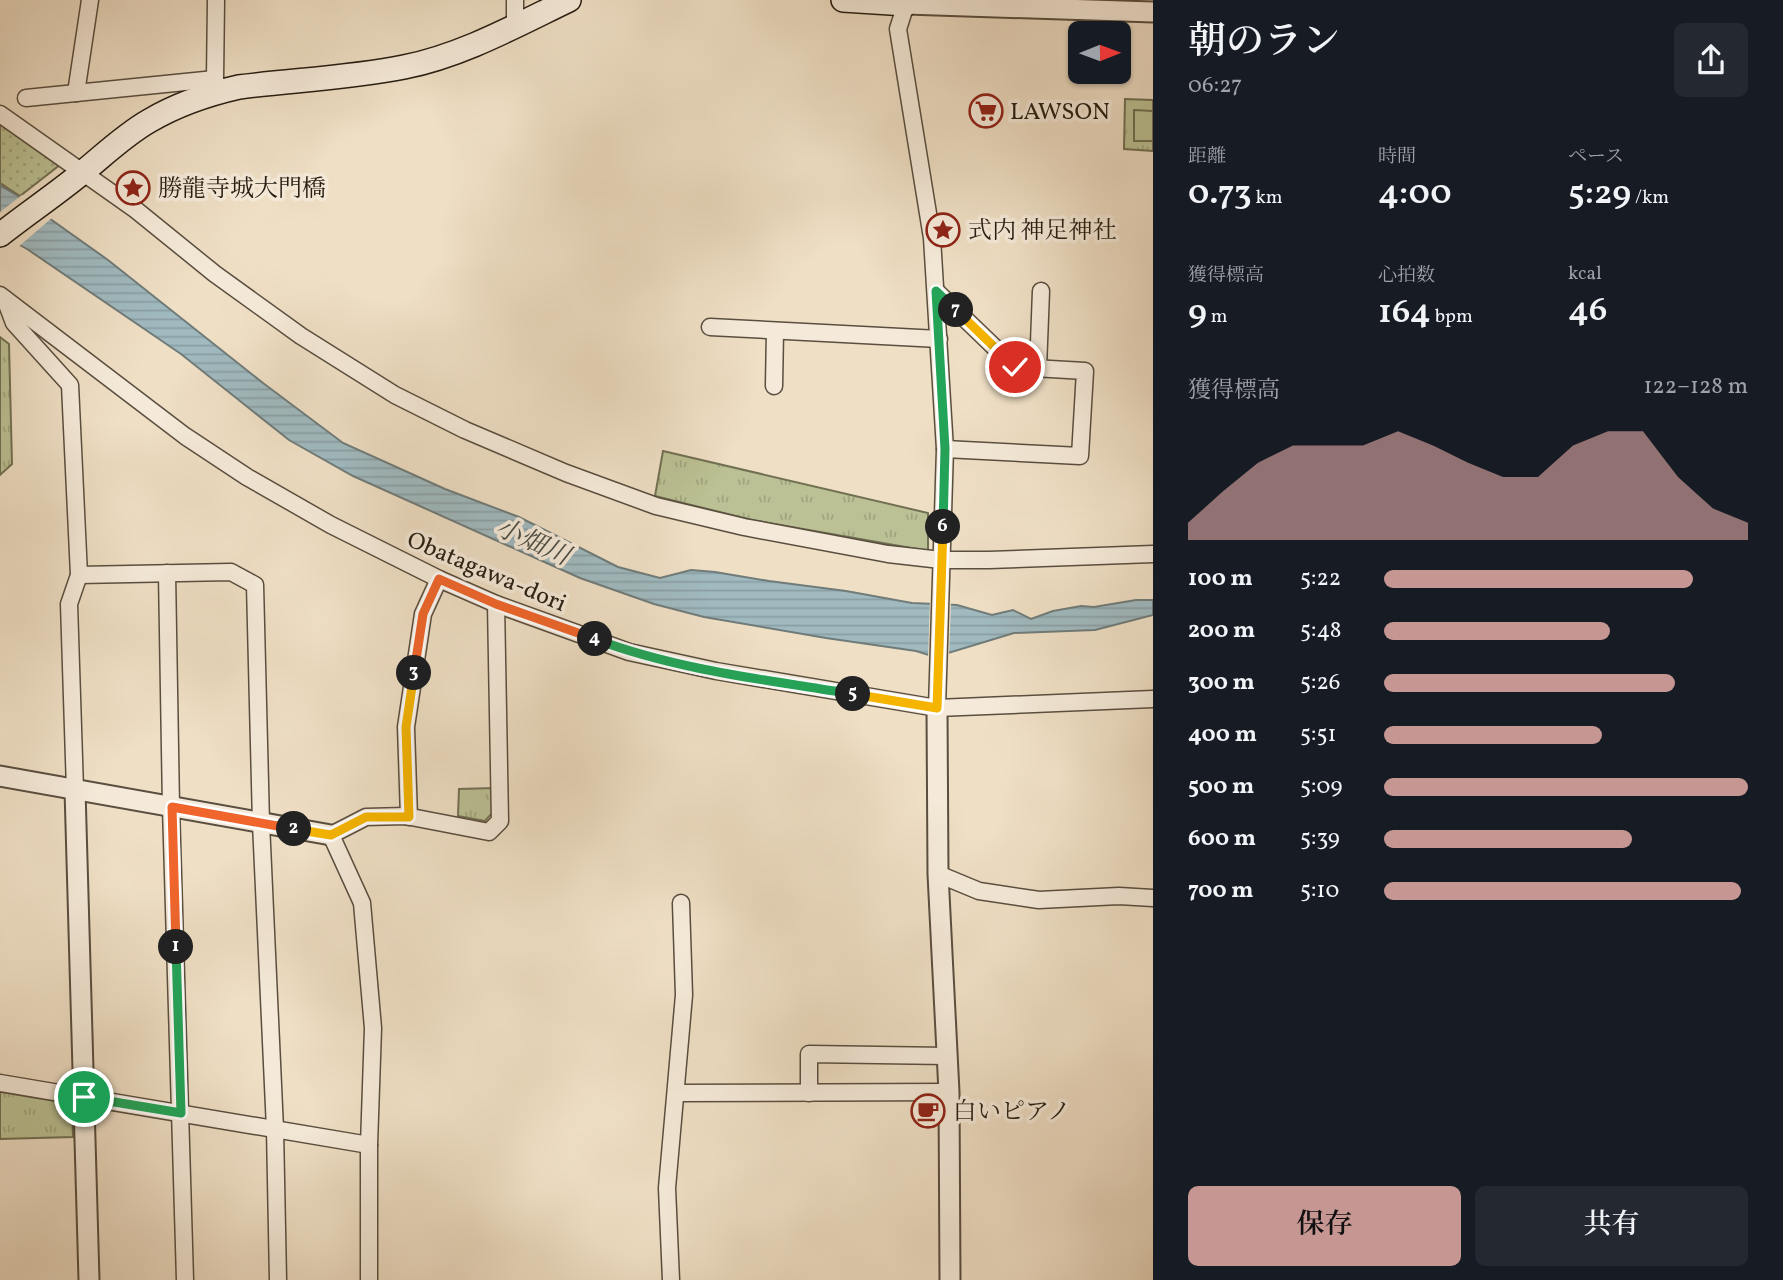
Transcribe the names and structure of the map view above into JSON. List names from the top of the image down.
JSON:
{
  "streets": {
    "street": ["Obatagawa-dori"]
  },
  "water": ["小畑川"],
  "places": {
    "supermarket": ["LAWSON"],
    "place": ["勝龍寺城大門橋", "式内 神足神社"],
    "cafe": ["白いピアノ"]
  },
  "north": "right",
  "page": {
    "heading": ["朝のラン", "06:27"],
    "stats": [
      ["距離", "0.73 km"],
      ["時間", "4:00"],
      ["ペース", "5:29 /km"],
      ["獲得標高", "9 m"],
      ["心拍数", "164 bpm"],
      ["kcal", "46"]
    ],
    "pins": [
      "7",
      "6",
      "4",
      "3",
      "5",
      "2",
      "1"
    ],
    "chart": ["獲得標高", "122–128 m"],
    "list": [
      {
        "name": "100 m",
        "note": "5:22"
      },
      {
        "name": "200 m",
        "note": "5:48"
      },
      {
        "name": "300 m",
        "note": "5:26"
      },
      {
        "name": "400 m",
        "note": "5:51"
      },
      {
        "name": "500 m",
        "note": "5:09"
      },
      {
        "name": "600 m",
        "note": "5:39"
      },
      {
        "name": "700 m",
        "note": "5:10"
      }
    ],
    "buttons": ["保存", "共有"]
  }
}
